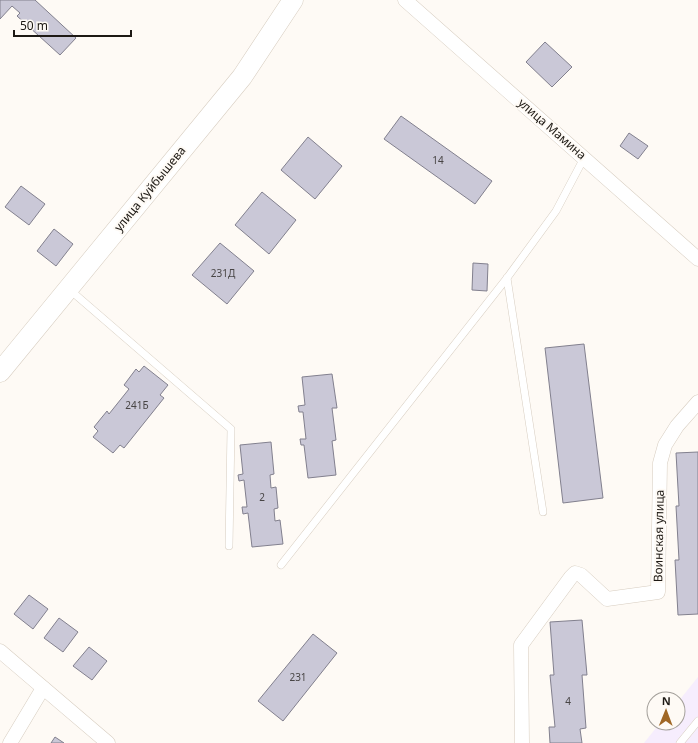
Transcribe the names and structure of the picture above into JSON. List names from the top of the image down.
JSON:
{
  "streets": {
    "street": ["улица Мамина", "улица Куйбышева", "Воинская улица"]
  },
  "house_numbers": [
    "14",
    "231Д",
    "241Б",
    "2",
    "231",
    "4"
  ],
  "scale_bar": "50 m",
  "north": "top"
}
